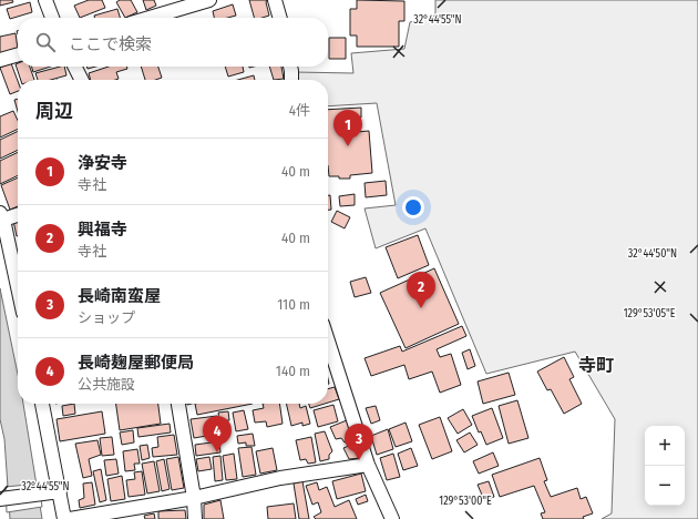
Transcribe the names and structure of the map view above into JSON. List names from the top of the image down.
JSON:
{
  "districts": ["寺町"],
  "page": {
    "search": "ここで検索",
    "heading": ["周辺", "4件"],
    "pins": [
      "1",
      "2",
      "4",
      "3"
    ],
    "list": [
      {
        "mark": "1",
        "name": "浄安寺",
        "note": "寺社",
        "value": "40 m"
      },
      {
        "mark": "2",
        "name": "興福寺",
        "note": "寺社",
        "value": "40 m"
      },
      {
        "mark": "3",
        "name": "長崎南蛮屋",
        "note": "ショップ",
        "value": "110 m"
      },
      {
        "mark": "4",
        "name": "長崎麹屋郵便局",
        "note": "公共施設",
        "value": "140 m"
      }
    ],
    "map_buttons": ["+", "−"]
  },
  "coordinates": [
    "32°44'55\"N",
    "32°44'50\"N",
    "129°53'05\"E",
    "129°53'00\"E"
  ]
}
